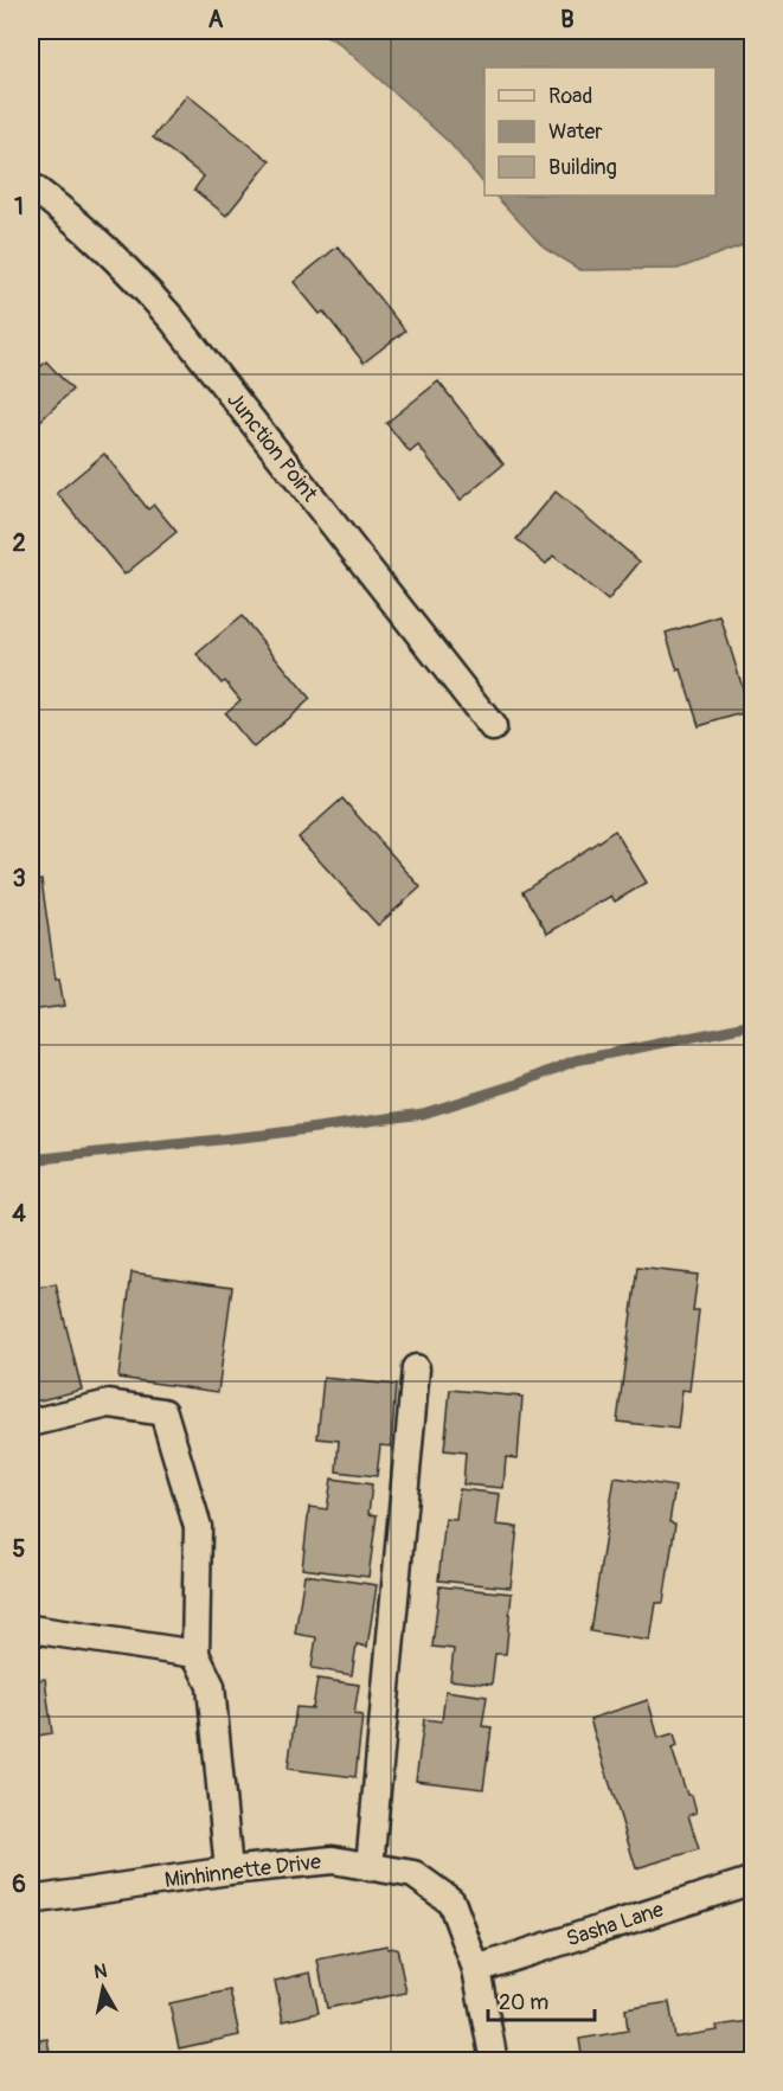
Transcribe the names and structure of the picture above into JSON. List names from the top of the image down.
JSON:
{
  "streets": {
    "street": ["Junction Point", "Minhinnette Drive", "Sasha Lane"]
  },
  "crossings": [
    ["Minhinnette Drive", "Sasha Lane"]
  ],
  "legend": ["Road", "Water", "Building"],
  "scale_bar": "20 m",
  "north": "top",
  "grid": {
    "columns": ["A", "B"],
    "rows": [
      "1",
      "2",
      "3",
      "4",
      "5",
      "6"
    ]
  }
}
